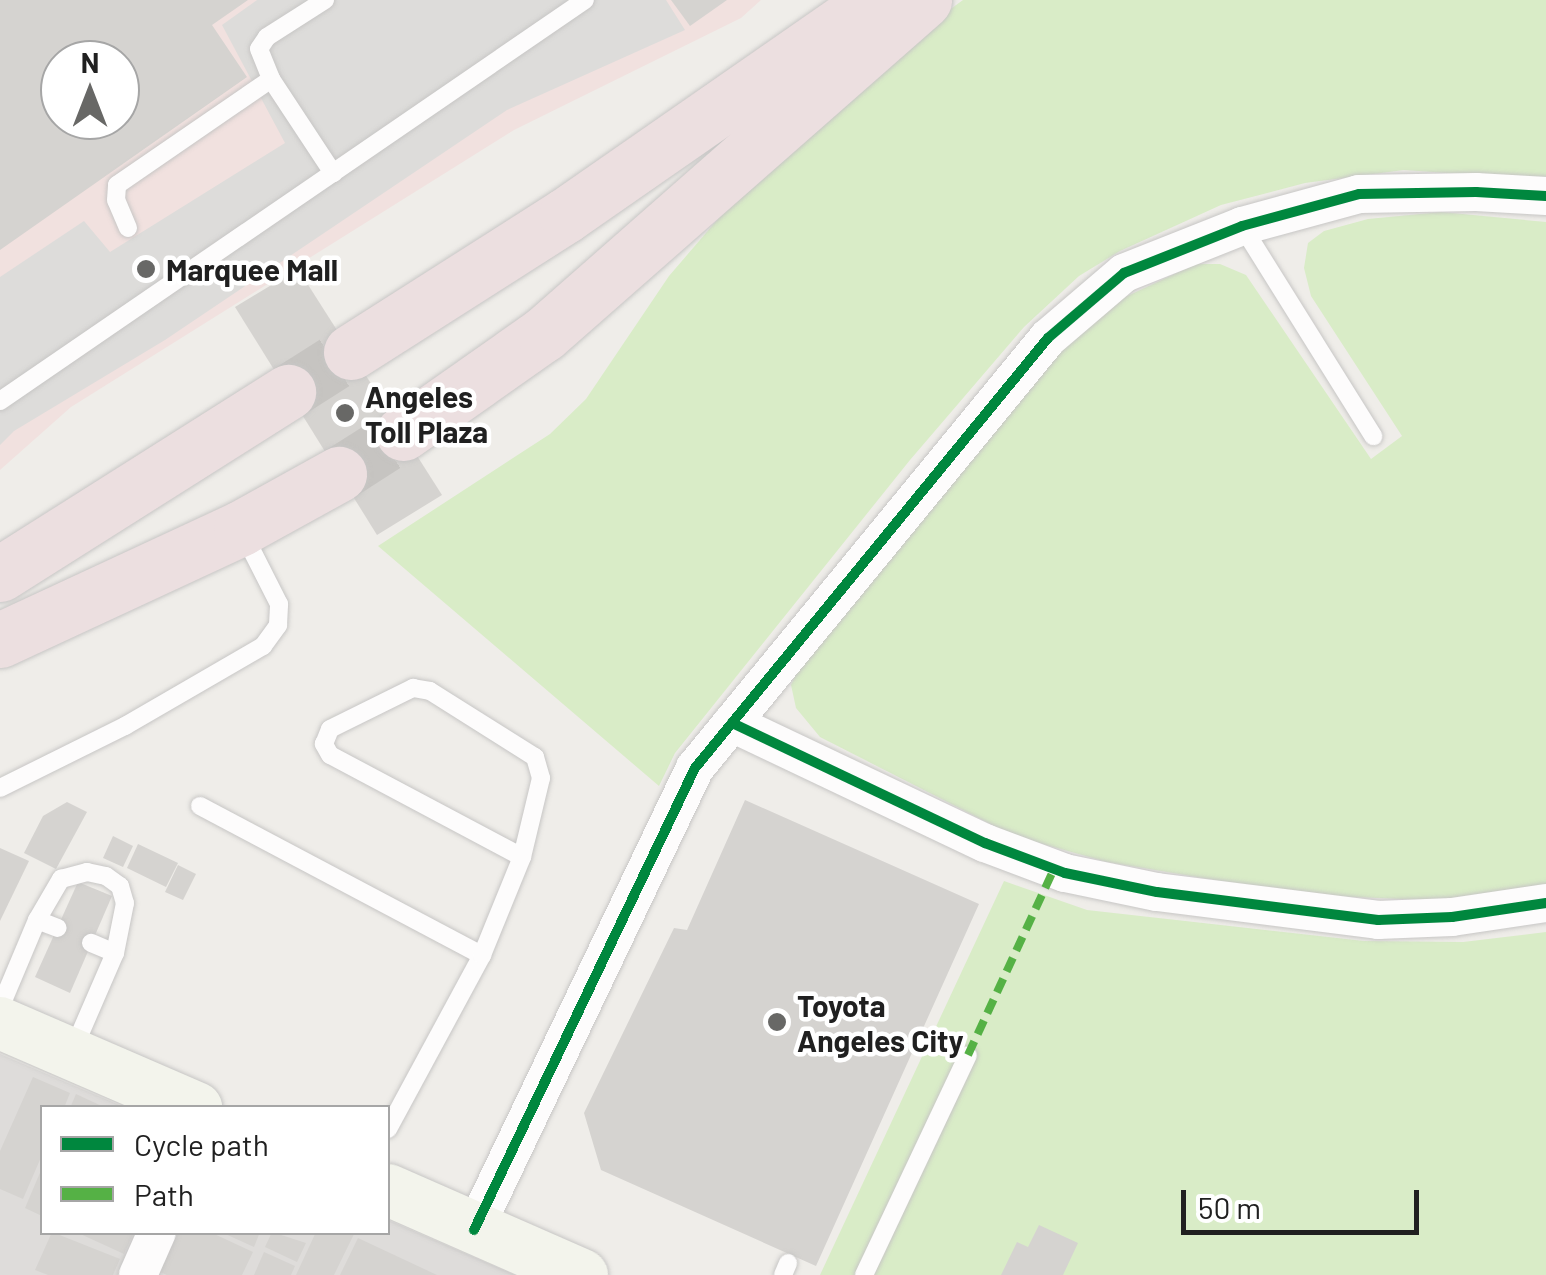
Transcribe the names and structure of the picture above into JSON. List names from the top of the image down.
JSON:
{
  "places": ["Marquee Mall", "Angeles Toll Plaza", "Toyota Angeles City"],
  "legend": ["Cycle path", "Path"],
  "scale_bar": "50 m",
  "north": "top"
}
